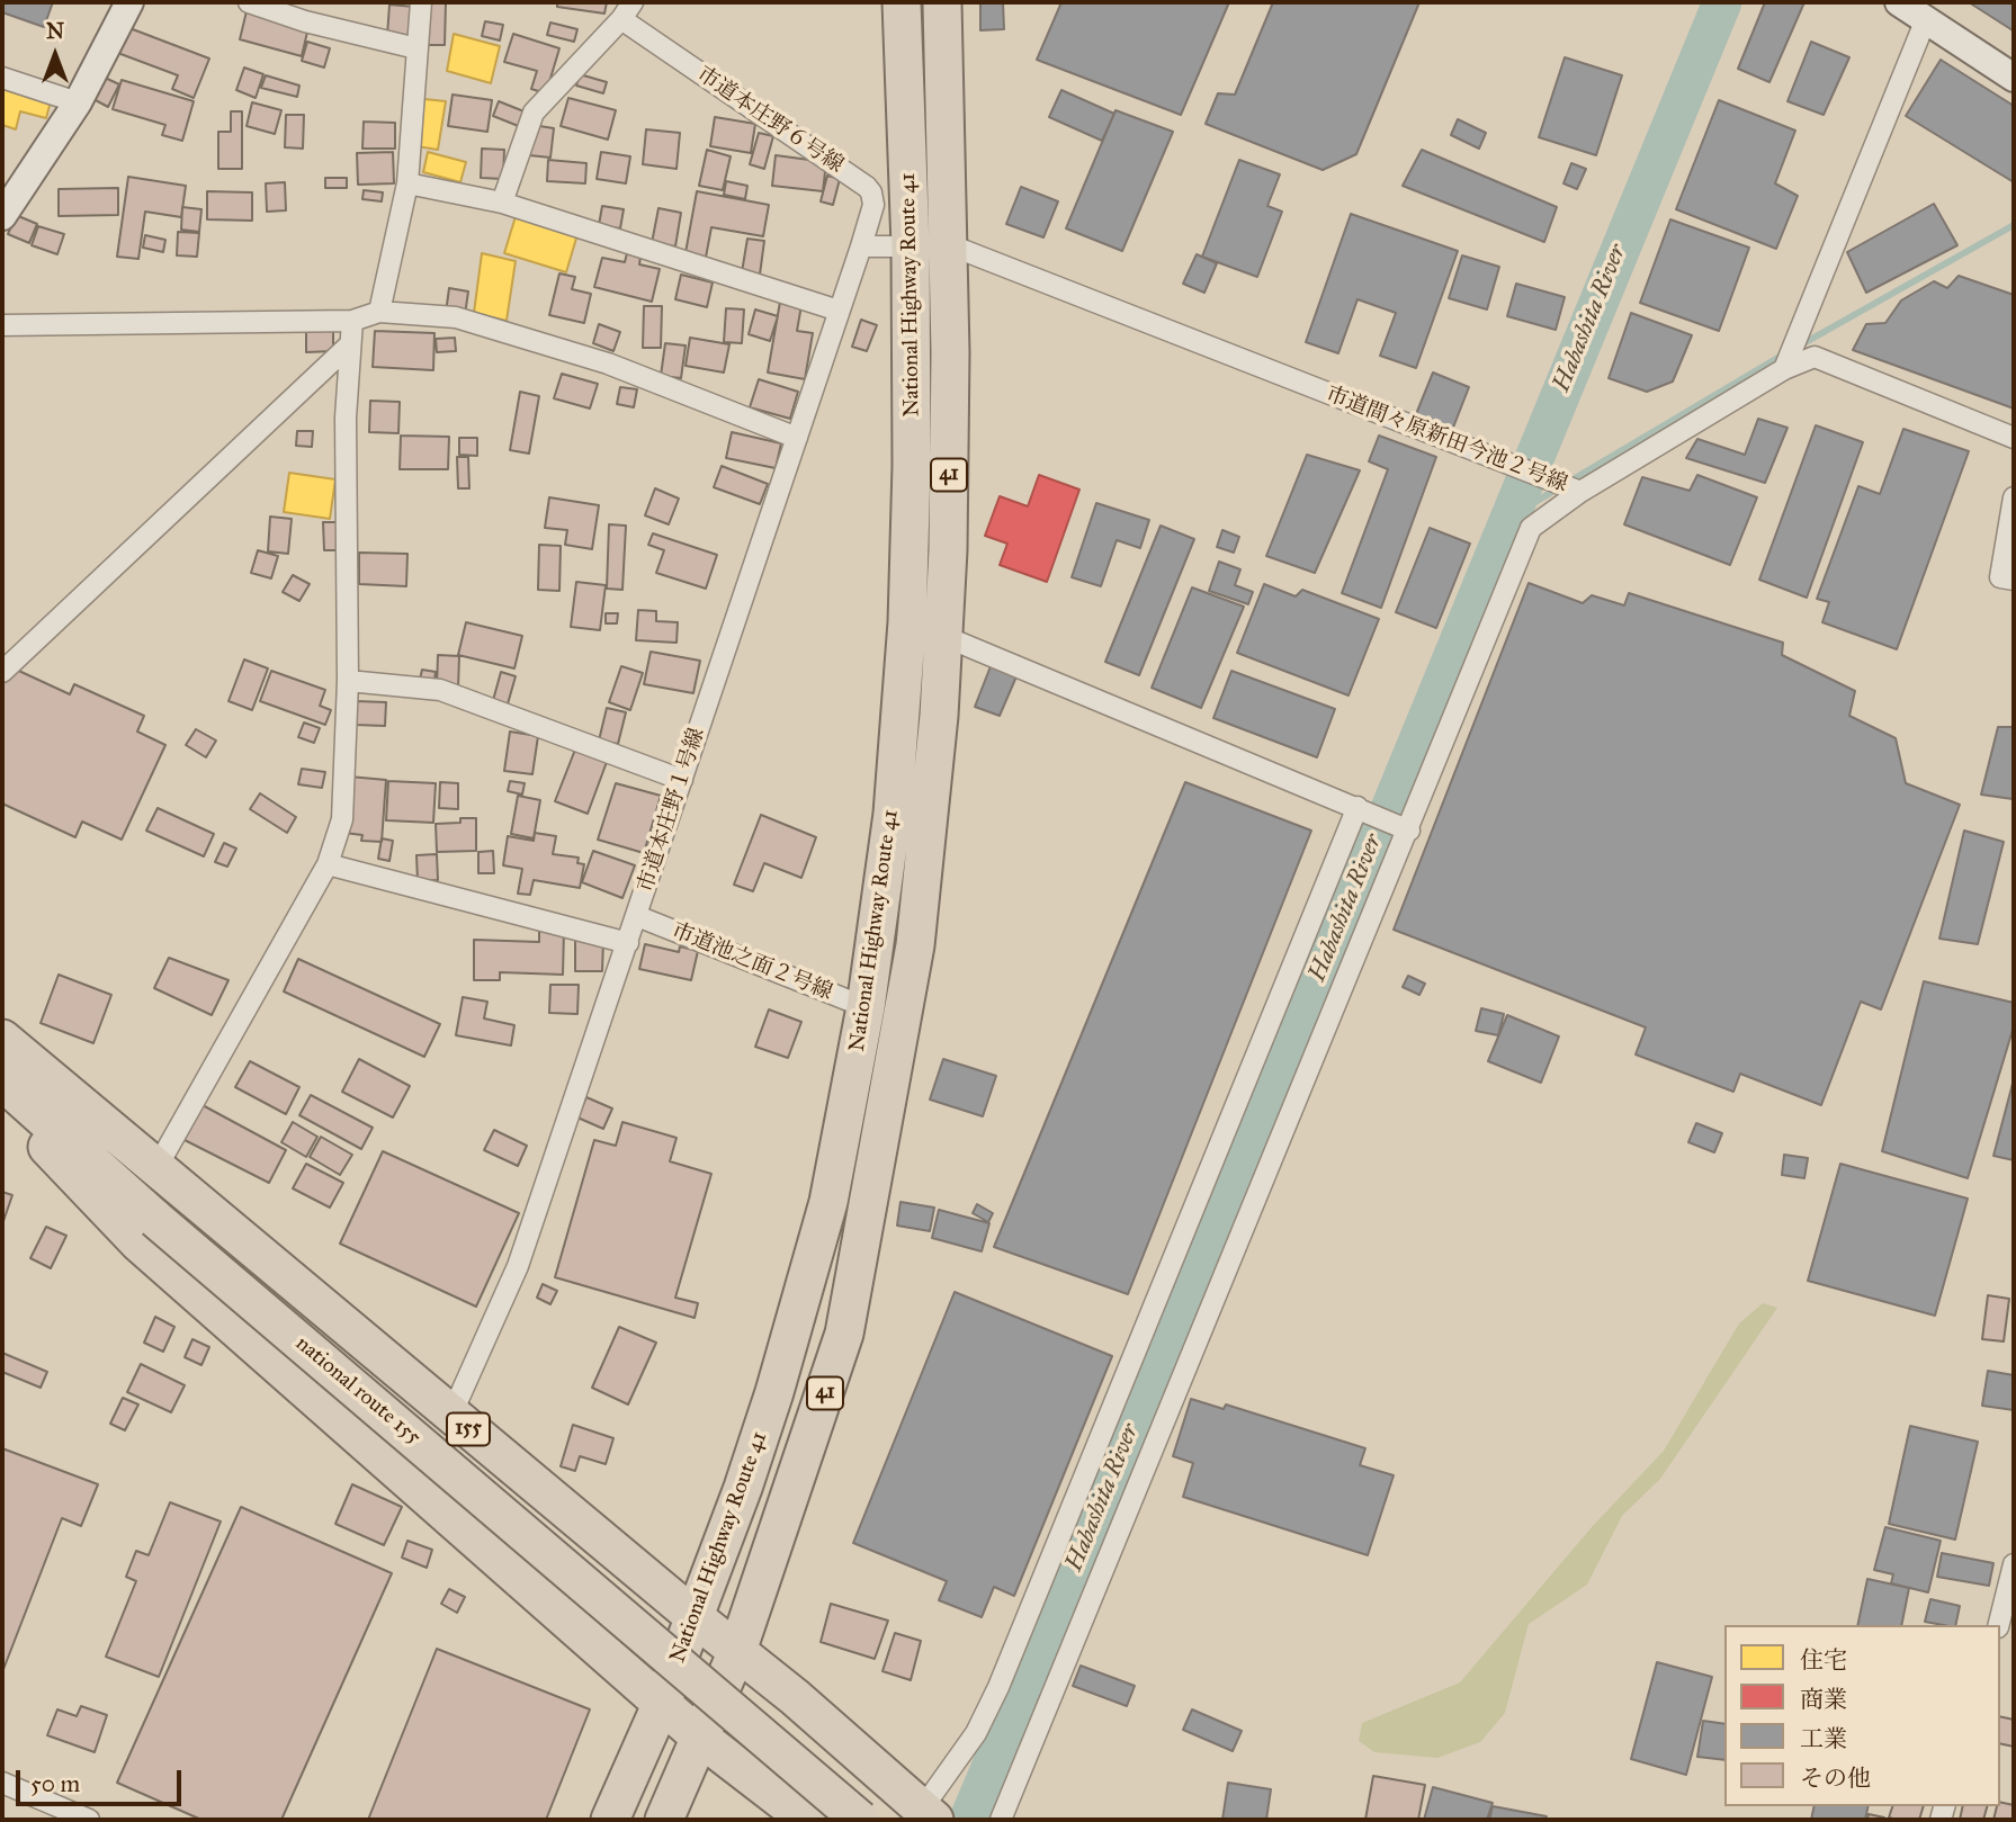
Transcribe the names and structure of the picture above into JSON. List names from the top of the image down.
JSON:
{
  "streets": {
    "highway": [
      "National Highway Route 41",
      "41",
      "national route 155",
      "155"
    ],
    "street": [
      "市道本庄野６号線",
      "市道間々原新田今池２号線",
      "市道本庄野１号線",
      "市道池之面２号線"
    ]
  },
  "crossings": [
    ["市道本庄野６号線", "市道本庄野１号線"],
    ["National Highway Route 41", "市道間々原新田今池２号線"],
    ["National Highway Route 41", "市道池之面２号線"],
    ["National Highway Route 41", "155"],
    ["市道本庄野１号線", "市道池之面２号線"],
    ["市道本庄野１号線", "155"],
    ["national route 155", "155"]
  ],
  "water": ["Habashita River"],
  "legend": [
    "住宅",
    "商業",
    "工業",
    "その他"
  ],
  "scale_bar": "50 m",
  "north": "top"
}
